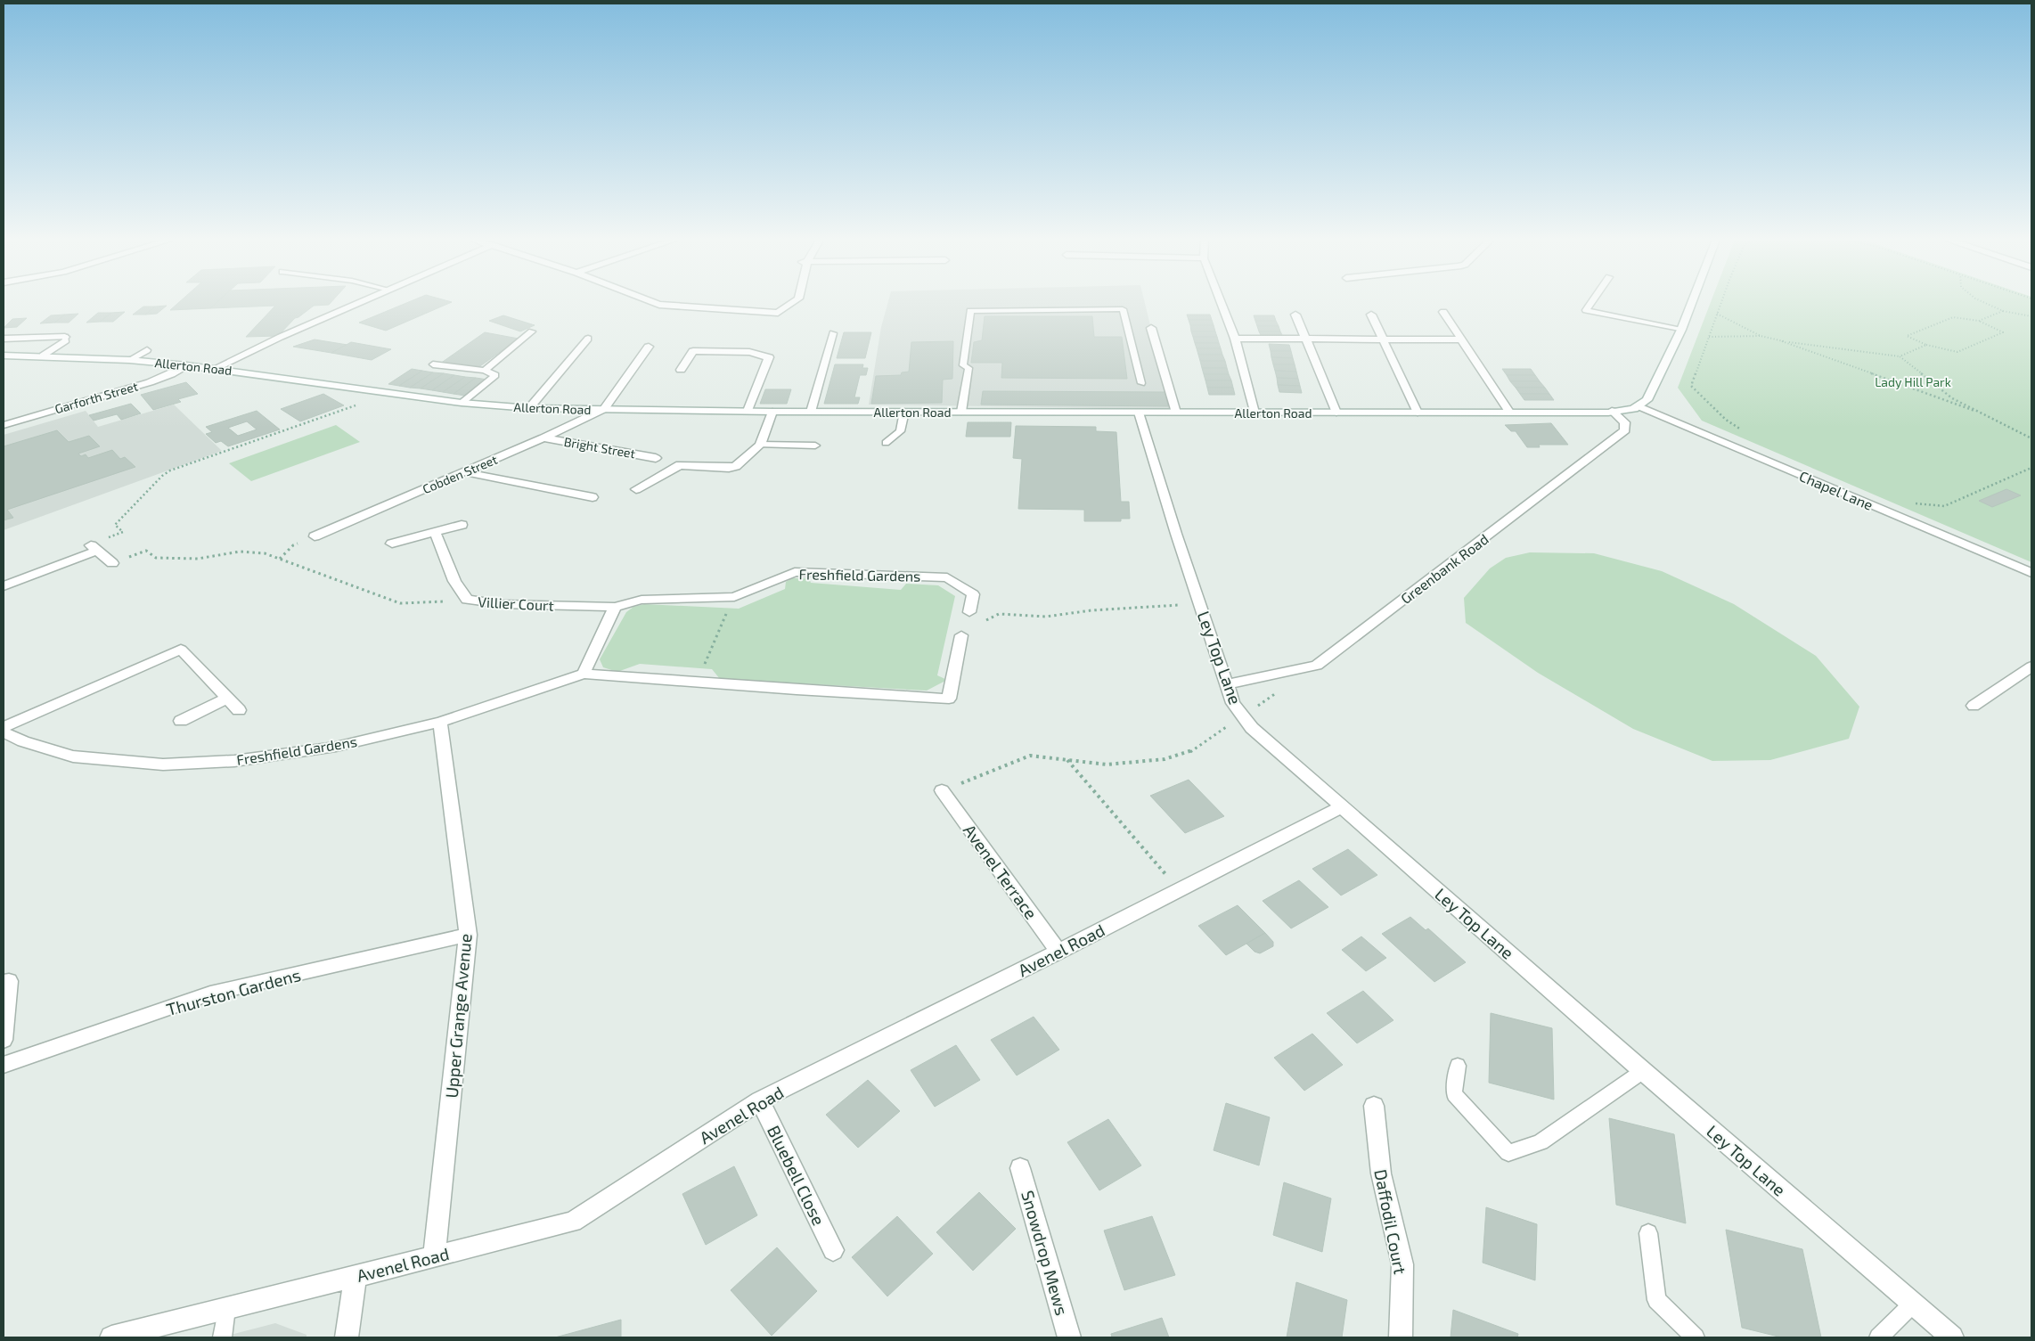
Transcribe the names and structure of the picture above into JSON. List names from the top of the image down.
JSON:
{
  "streets": {
    "street": [
      "Allerton Road",
      "Garforth Street",
      "Bright Street",
      "Cobden Street",
      "Chapel Lane",
      "Greenbank Road",
      "Freshfield Gardens",
      "Villier Court",
      "Ley Top Lane",
      "Avenel Terrace",
      "Avenel Road",
      "Thurston Gardens",
      "Upper Grange Avenue",
      "Bluebell Close",
      "Daffodil Court",
      "Snowdrop Mews"
    ]
  },
  "crossings": [
    ["Allerton Road", "Garforth Street"],
    ["Allerton Road", "Cobden Street"],
    ["Allerton Road", "Chapel Lane"],
    ["Allerton Road", "Greenbank Road"],
    ["Allerton Road", "Ley Top Lane"],
    ["Bright Street", "Cobden Street"],
    ["Greenbank Road", "Ley Top Lane"],
    ["Freshfield Gardens", "Villier Court"],
    ["Freshfield Gardens", "Upper Grange Avenue"],
    ["Ley Top Lane", "Avenel Road"],
    ["Avenel Terrace", "Avenel Road"],
    ["Avenel Road", "Upper Grange Avenue"],
    ["Avenel Road", "Bluebell Close"],
    ["Thurston Gardens", "Upper Grange Avenue"]
  ],
  "parks": ["Lady Hill Park"]
}
